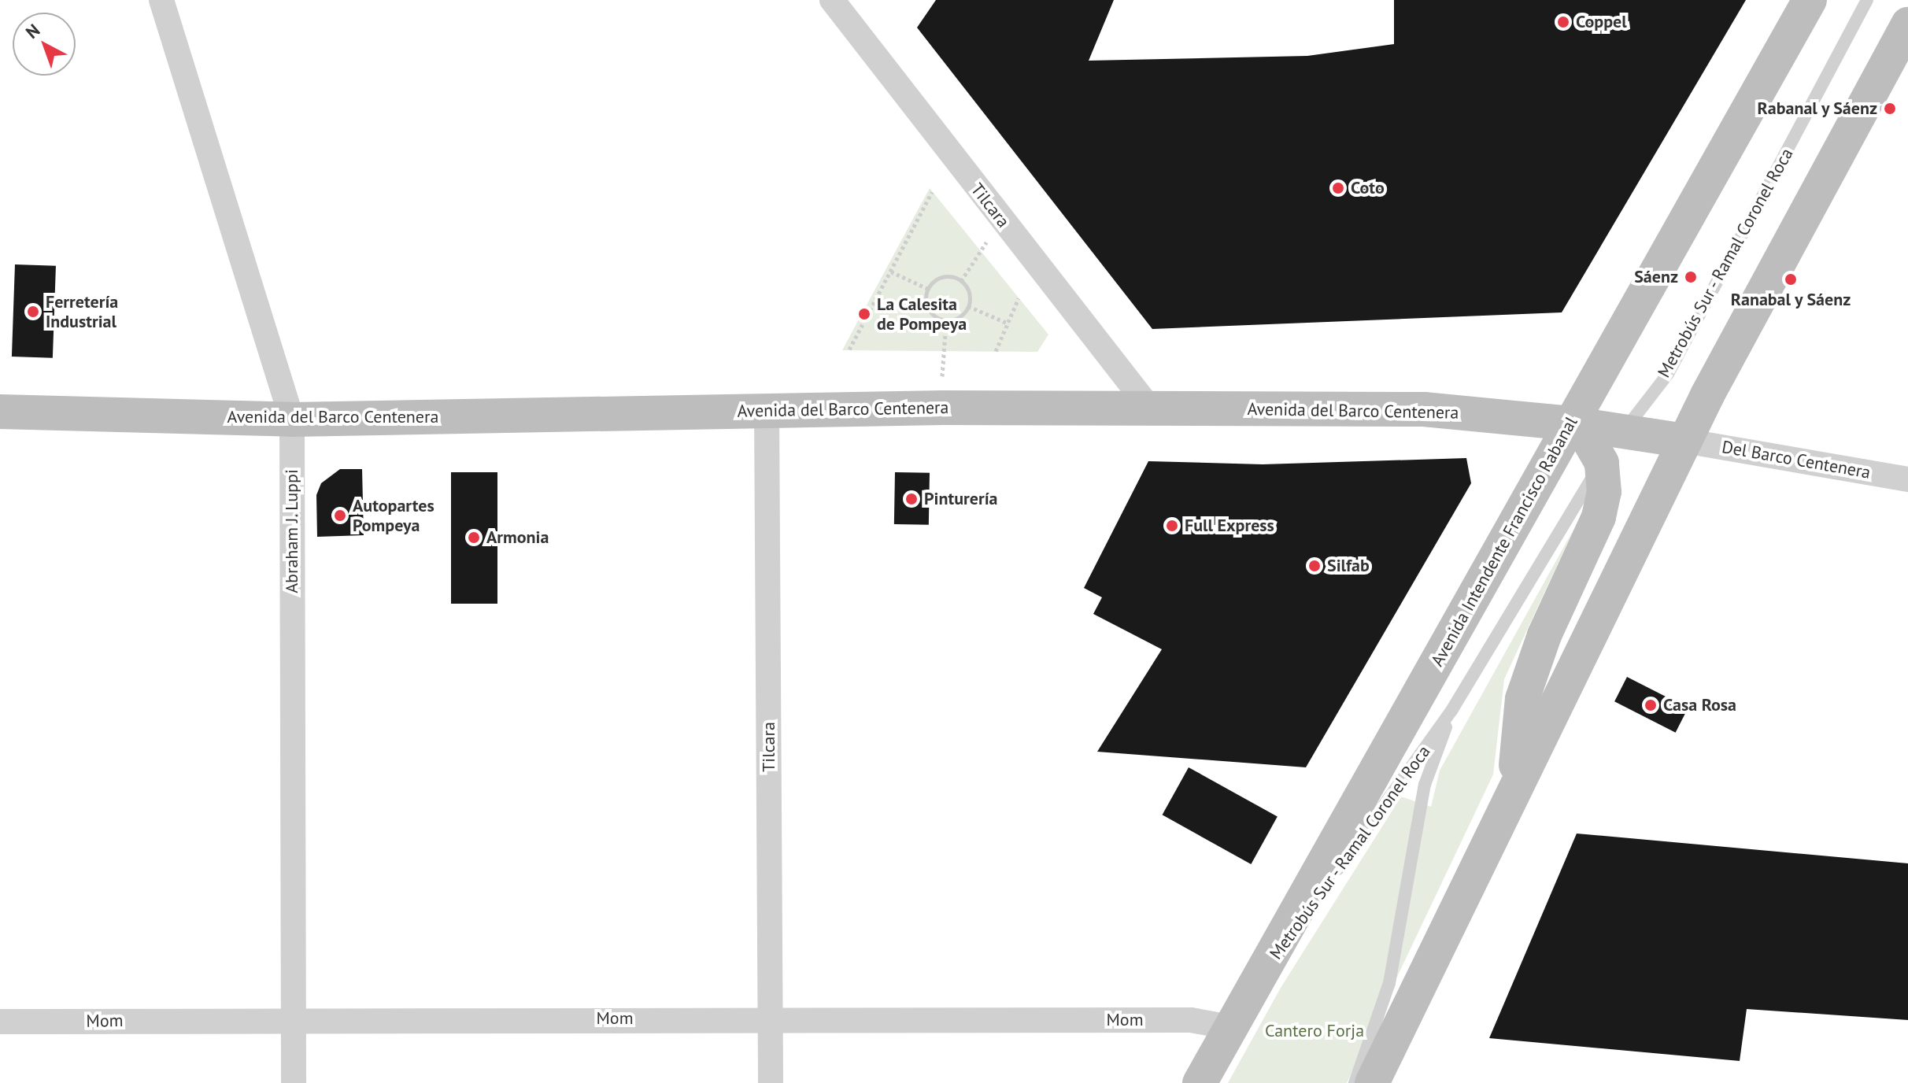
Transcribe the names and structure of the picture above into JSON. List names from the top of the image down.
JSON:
{
  "streets": {
    "main road": ["Avenida del Barco Centenera", "Avenida Intendente Francisco Rabanal"],
    "street": [
      "Tilcara",
      "Del Barco Centenera",
      "Abraham J. Luppi",
      "Mom"
    ],
    "lane": ["Metrobús Sur - Ramal Coronel Roca"]
  },
  "crossings": [
    ["Tilcara", "Avenida del Barco Centenera"],
    ["Tilcara", "Mom"],
    ["Metrobús Sur - Ramal Coronel Roca", "Avenida del Barco Centenera"],
    ["Metrobús Sur - Ramal Coronel Roca", "Avenida Intendente Francisco Rabanal"],
    ["Avenida del Barco Centenera", "Del Barco Centenera"],
    ["Avenida del Barco Centenera", "Abraham J. Luppi"],
    ["Avenida del Barco Centenera", "Avenida Intendente Francisco Rabanal"],
    ["Abraham J. Luppi", "Mom"],
    ["Avenida Intendente Francisco Rabanal", "Mom"]
  ],
  "parks": ["Cantero Forja"],
  "places": [
    "Coppel",
    "Rabanal y Sáenz",
    "Coto",
    "Sáenz",
    "Ranabal y Sáenz",
    "Ferretería Industrial",
    "La Calesita de Pompeya",
    "Pinturería",
    "Autopartes Pompeya",
    "Full Express",
    "Armonia",
    "Silfab",
    "Casa Rosa"
  ],
  "north": "top left"
}
